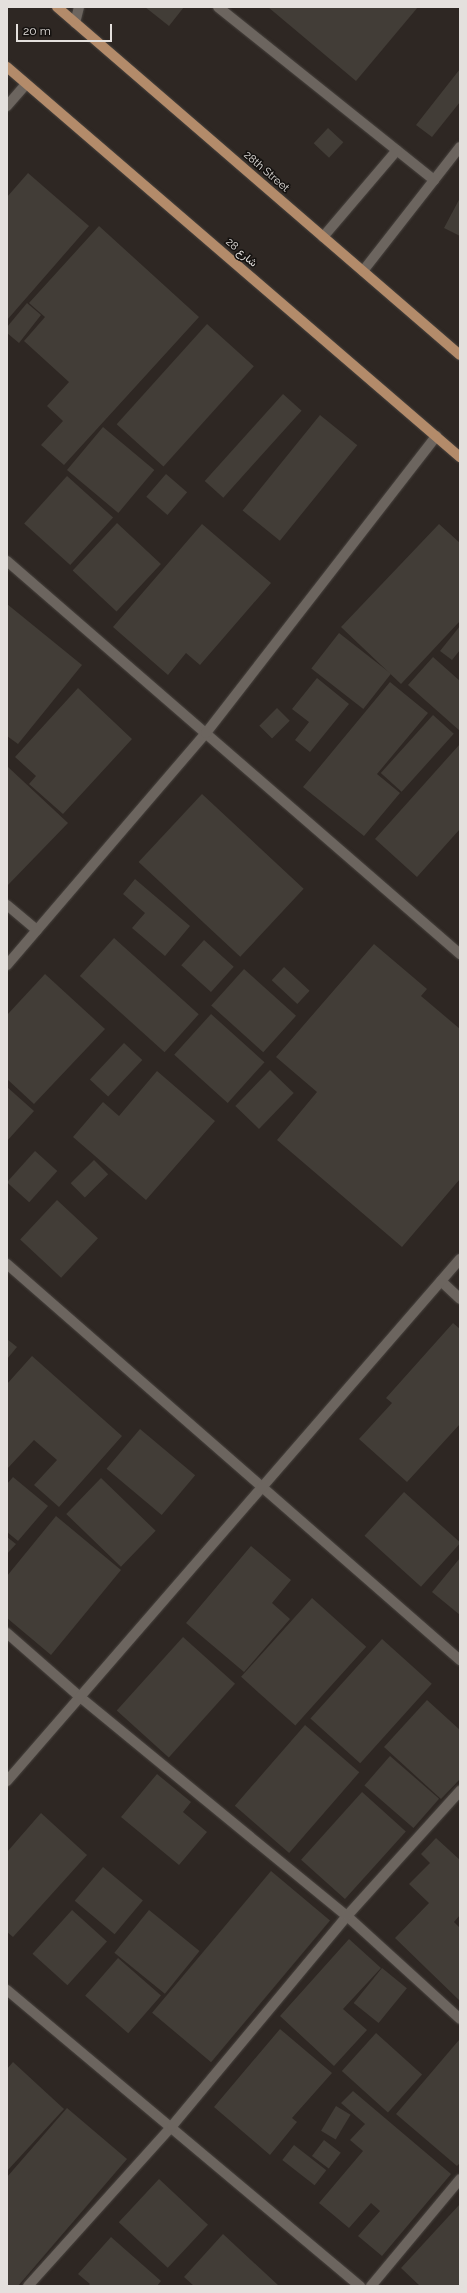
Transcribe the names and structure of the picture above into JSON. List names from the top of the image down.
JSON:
{
  "streets": {
    "main road": ["28th Street", "شارع 28"]
  },
  "scale_bar": "20 m"
}
